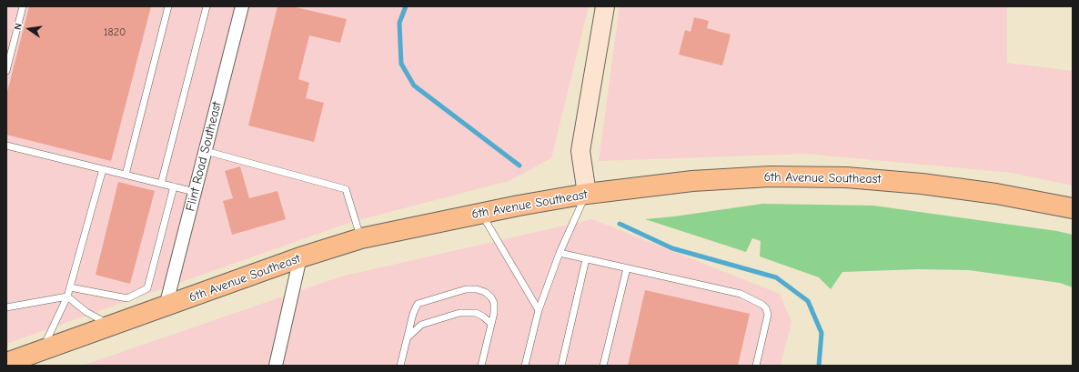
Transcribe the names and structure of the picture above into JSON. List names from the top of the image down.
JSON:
{
  "streets": {
    "main road": ["6th Avenue Southeast"],
    "street": ["Flint Road Southeast"]
  },
  "crossings": [
    ["Flint Road Southeast", "6th Avenue Southeast"]
  ],
  "house_numbers": ["1820"],
  "north": "left"
}
